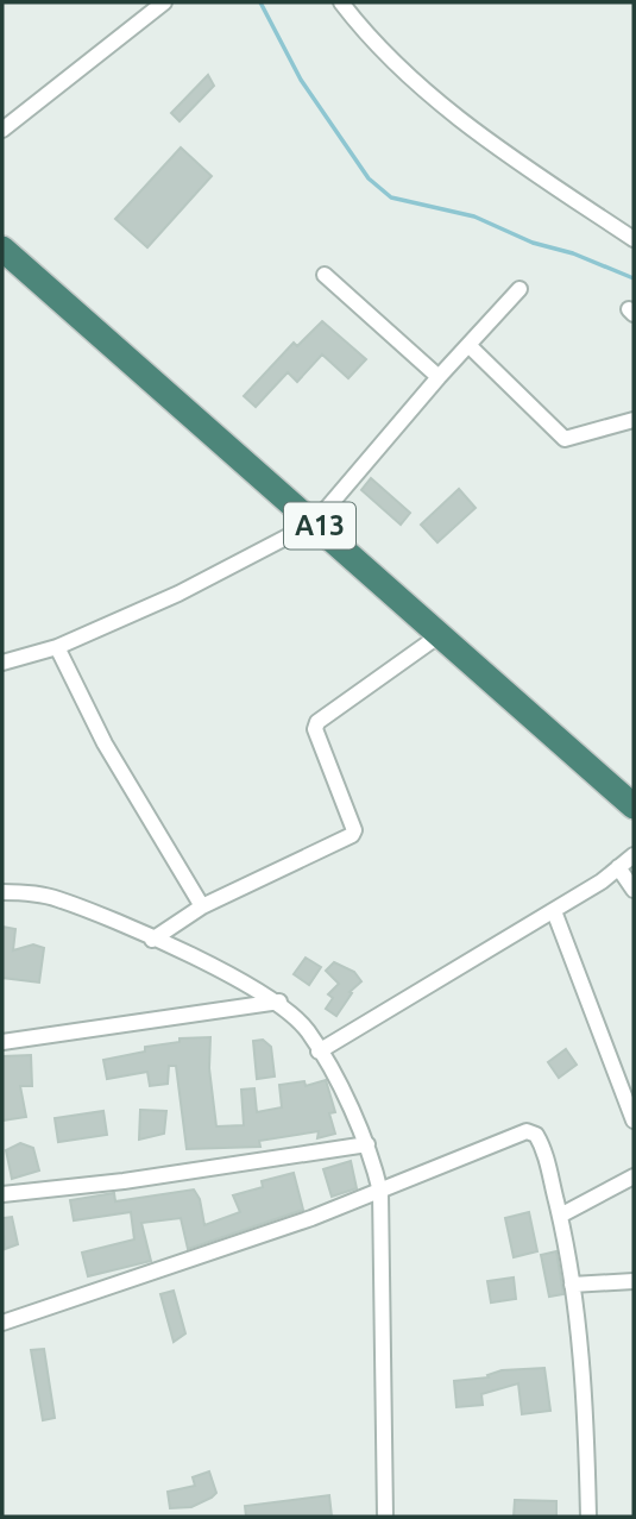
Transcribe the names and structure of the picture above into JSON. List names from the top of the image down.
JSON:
{
  "streets": {
    "highway": ["A13"]
  }
}
